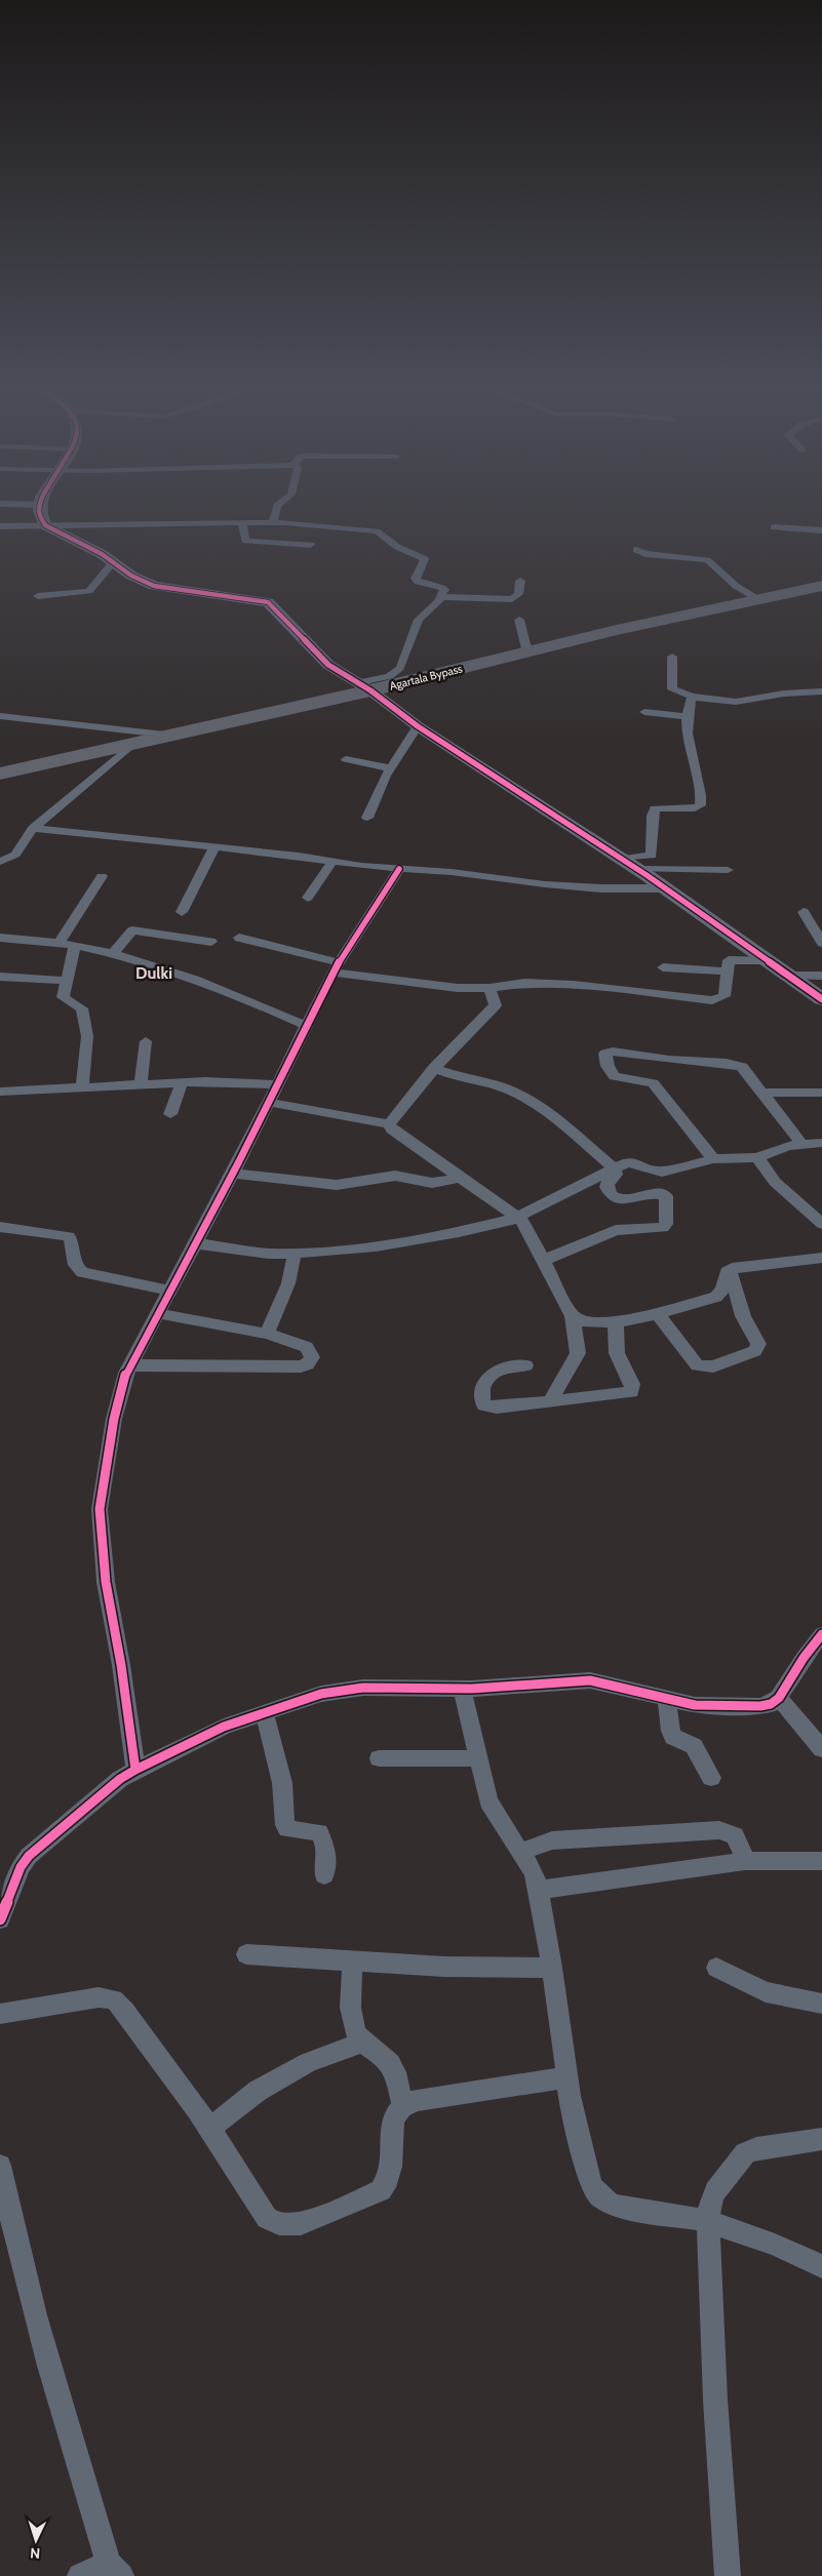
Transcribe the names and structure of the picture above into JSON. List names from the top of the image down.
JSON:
{
  "streets": {
    "highway": ["Agartala Bypass"]
  },
  "districts": ["Dulki"],
  "north": "bottom"
}
